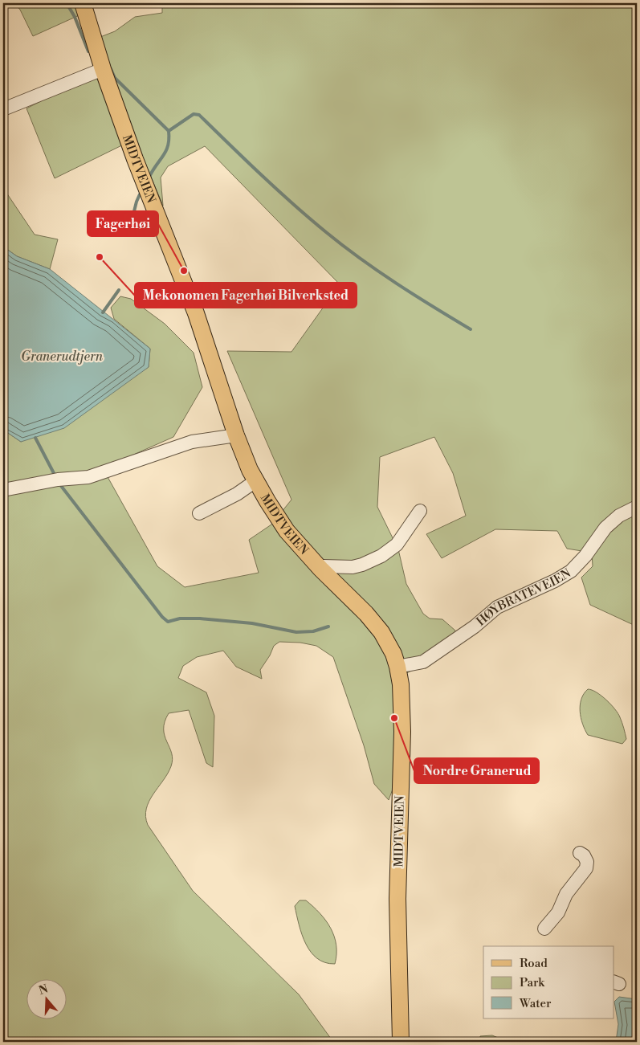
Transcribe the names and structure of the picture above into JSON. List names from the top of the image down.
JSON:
{
  "streets": {
    "main road": ["MIDTVEIEN"],
    "street": ["HØYBRÅTEVEIEN"]
  },
  "crossings": [
    ["MIDTVEIEN", "HØYBRÅTEVEIEN"]
  ],
  "water": ["Granerudtjern"],
  "places": ["Mekonomen Fagerhøi Bilverksted", "Fagerhøi", "Nordre Granerud"],
  "legend": ["Road", "Park", "Water"],
  "north": "top"
}
